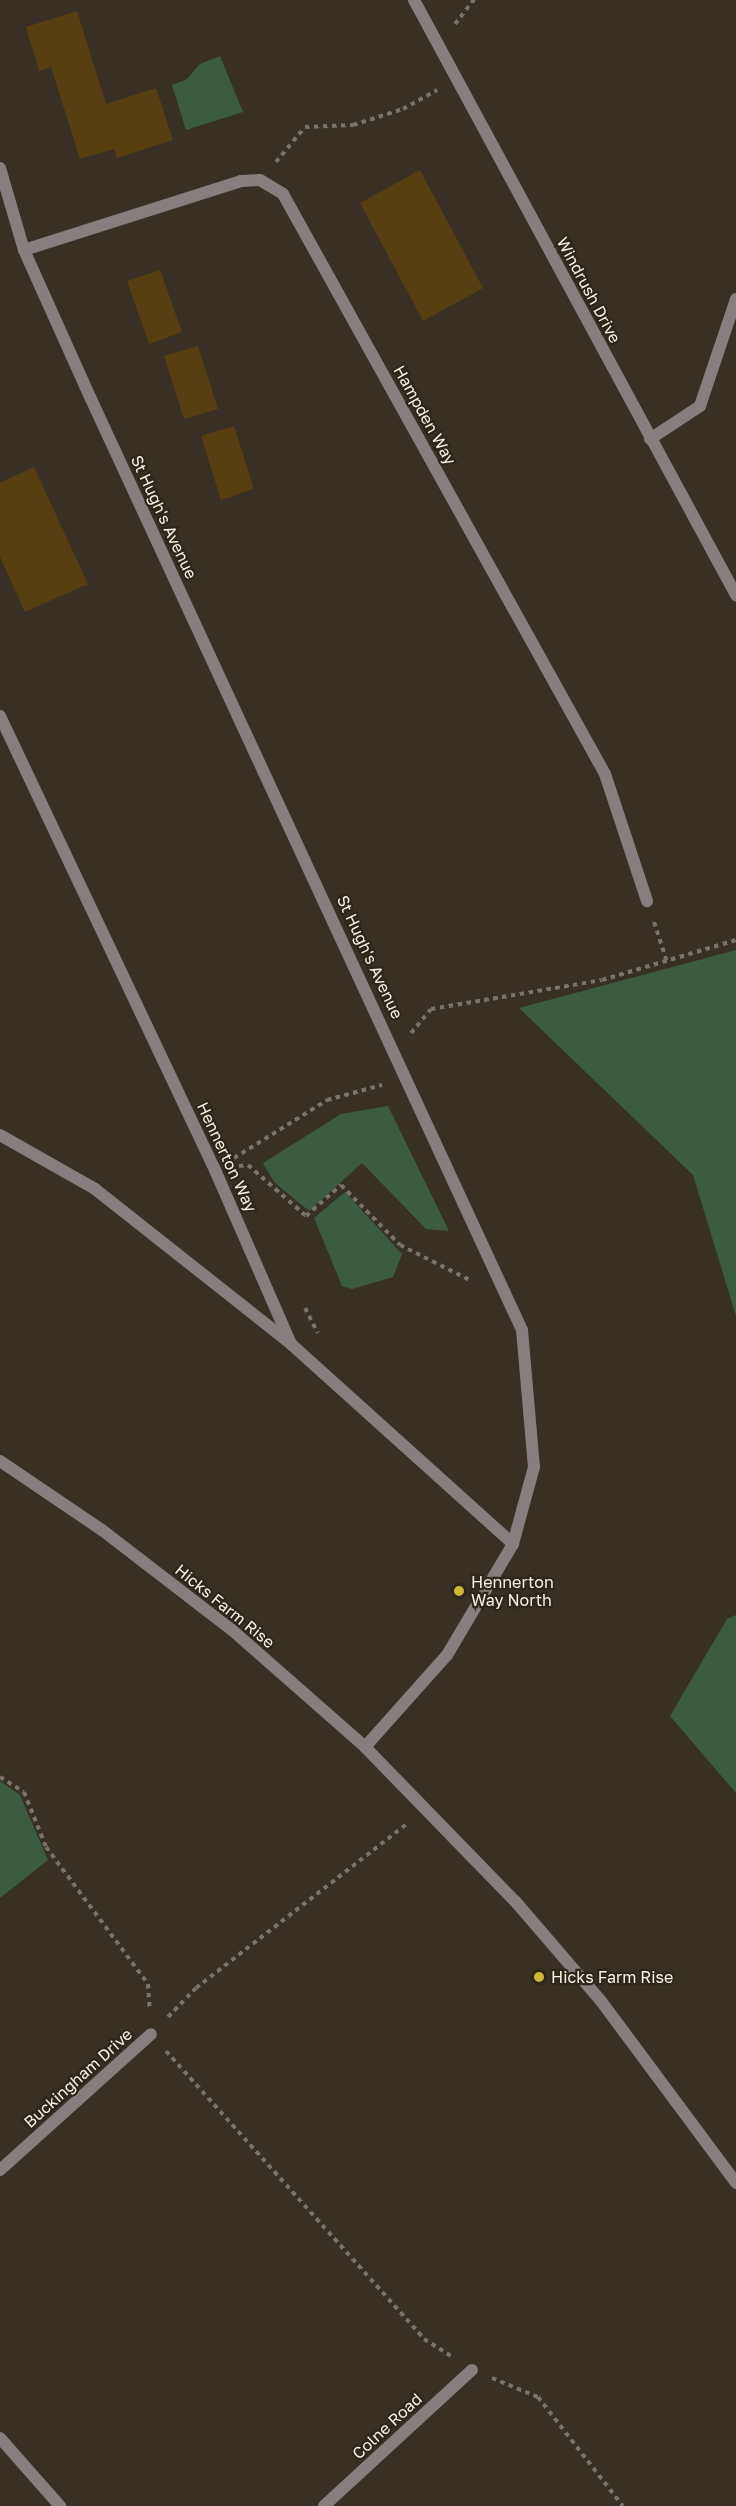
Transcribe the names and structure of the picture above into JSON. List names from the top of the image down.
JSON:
{
  "streets": {
    "street": [
      "Windrush Drive",
      "Hampden Way",
      "St Hugh's Avenue",
      "Hennerton Way",
      "Hicks Farm Rise",
      "Buckingham Drive",
      "Colne Road"
    ]
  },
  "crossings": [
    ["St Hugh's Avenue", "Hennerton Way"],
    ["St Hugh's Avenue", "Hicks Farm Rise"]
  ],
  "places": ["Hennerton Way North", "Hicks Farm Rise"]
}
